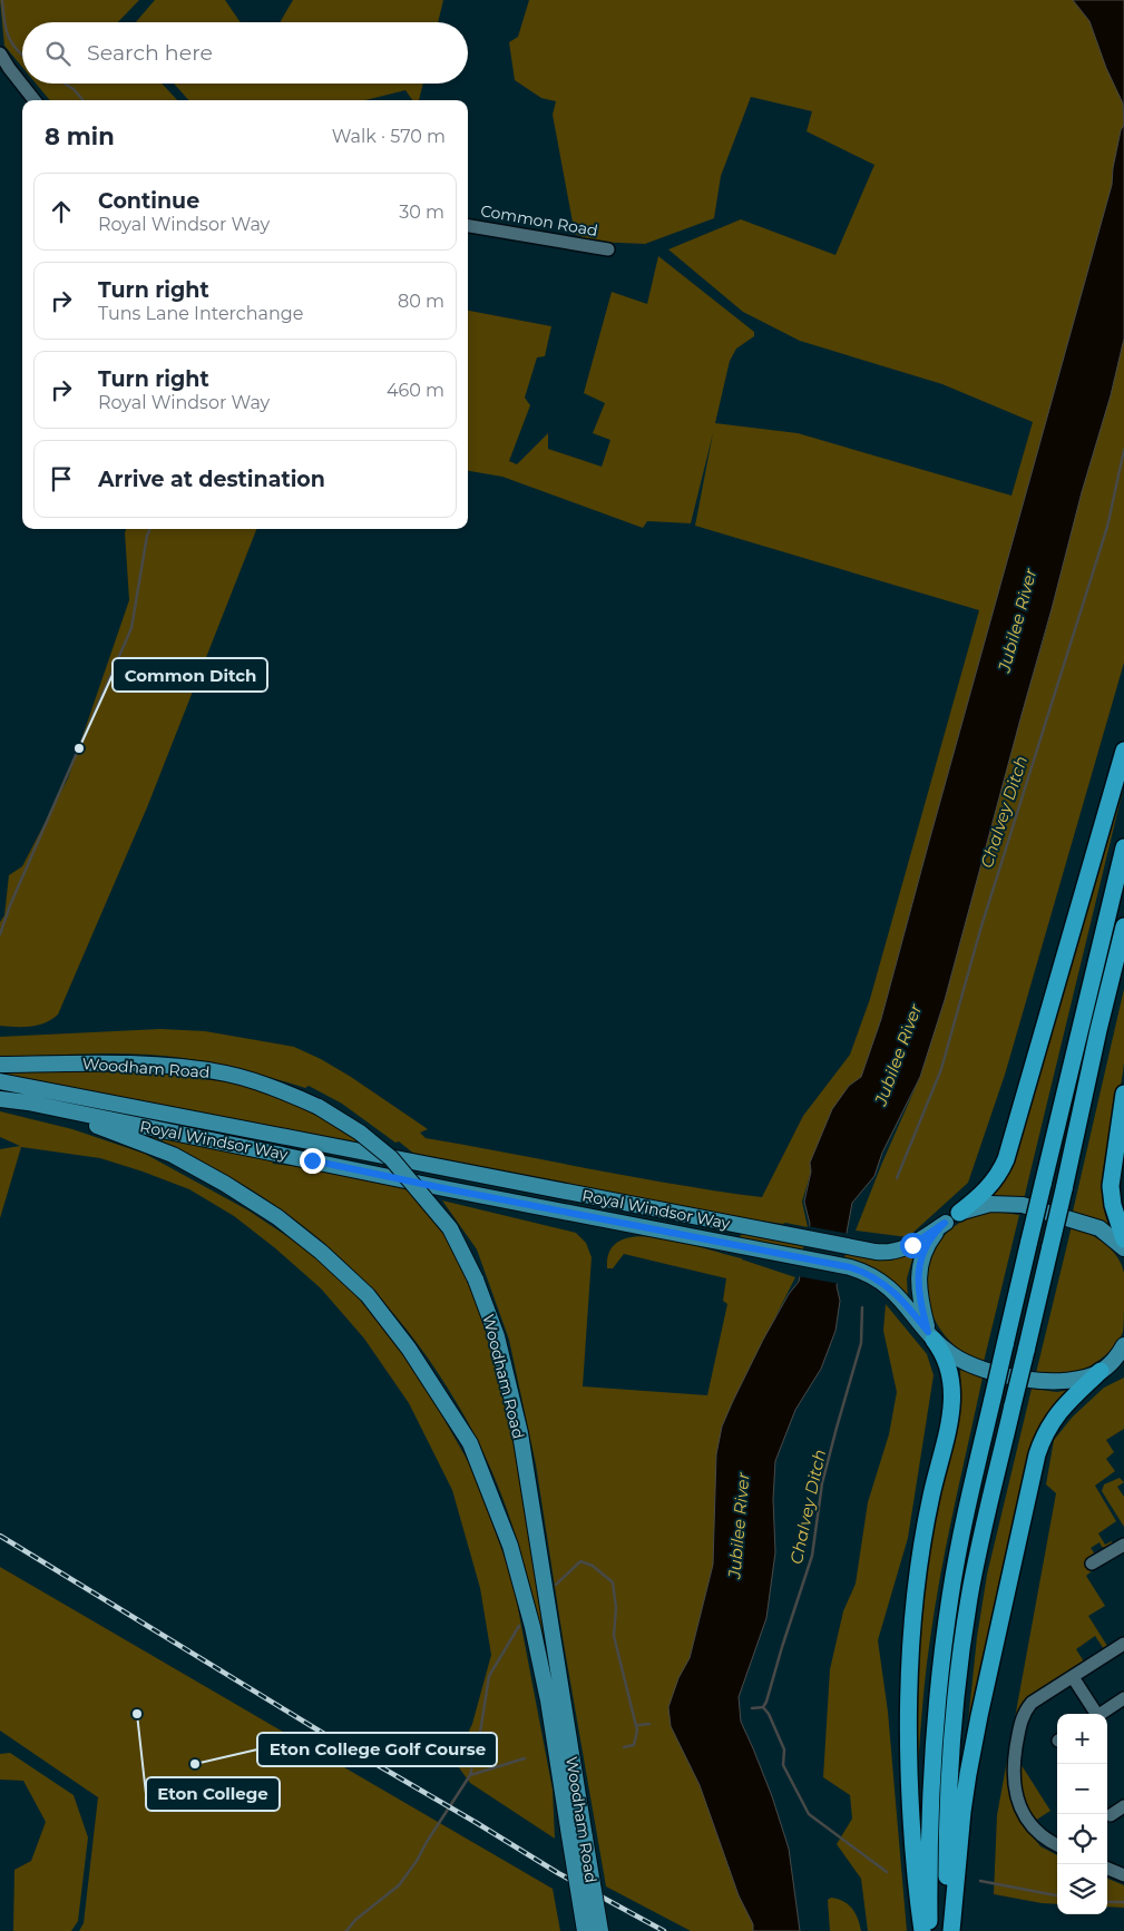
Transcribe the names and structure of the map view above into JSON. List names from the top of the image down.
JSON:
{
  "streets": {
    "main road": ["Woodham Road", "Royal Windsor Way"],
    "street": ["Common Road"]
  },
  "crossings": [
    ["Woodham Road", "Royal Windsor Way"]
  ],
  "water": ["Jubilee River", "Chalvey Ditch"],
  "places": ["Common Ditch", "Eton College", "Eton College Golf Course"],
  "page": {
    "search": "Search here",
    "heading": ["8 min", "Walk · 570 m"],
    "list": [
      ["Continue", "Royal Windsor Way", "30 m"],
      ["Turn right", "Tuns Lane Interchange", "80 m"],
      ["Turn right", "Royal Windsor Way", "460 m"],
      "Arrive at destination"
    ],
    "map_buttons": ["+", "−"]
  }
}
